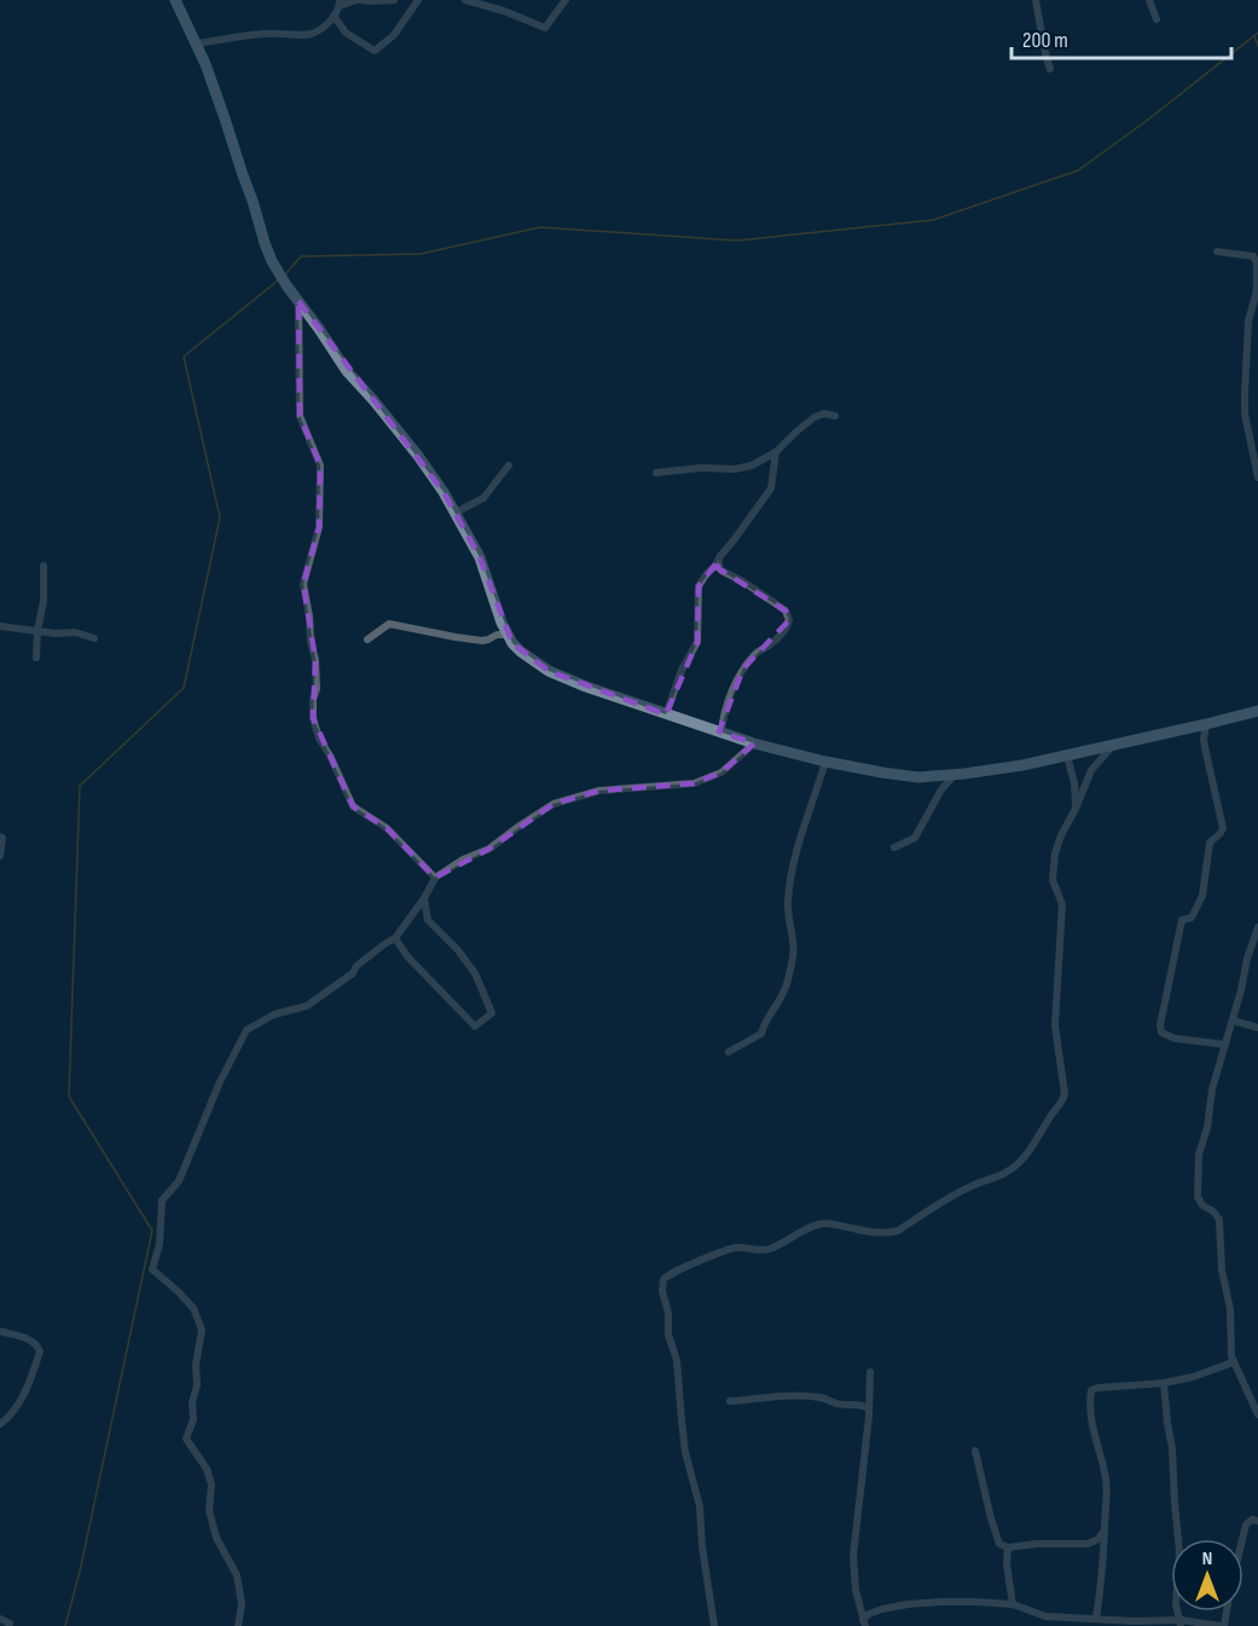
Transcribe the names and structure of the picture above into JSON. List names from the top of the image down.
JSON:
{
  "scale_bar": "200 m",
  "north": "top"
}
